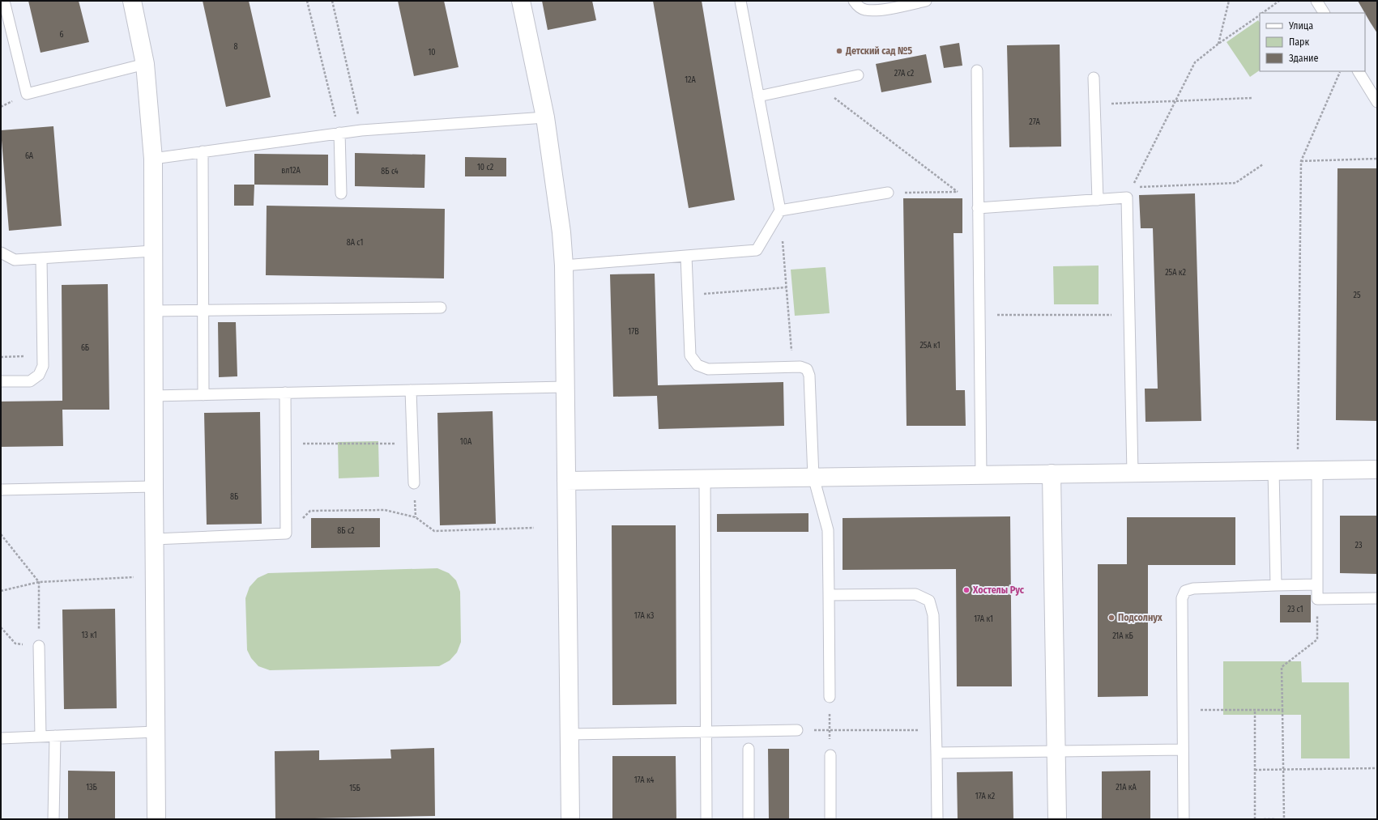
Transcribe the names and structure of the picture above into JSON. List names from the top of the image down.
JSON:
{
  "places": ["Детский сад №5", "Хостелы Рус", "Подсолнух"],
  "house_numbers": [
    "6",
    "8",
    "10",
    "27А с2",
    "12А",
    "27А",
    "6А",
    "10 с2",
    "вл12А",
    "8Б с4",
    "8А с1",
    "25А к2",
    "25",
    "17В",
    "25А к1",
    "6Б",
    "10А",
    "8Б",
    "8Б с2",
    "23",
    "23 с1",
    "17А к3",
    "17А к1",
    "13 к1",
    "21А кБ",
    "17А к4",
    "13Б",
    "21А кА",
    "15Б",
    "17А к2"
  ],
  "legend": ["Улица", "Парк", "Здание"]
}
